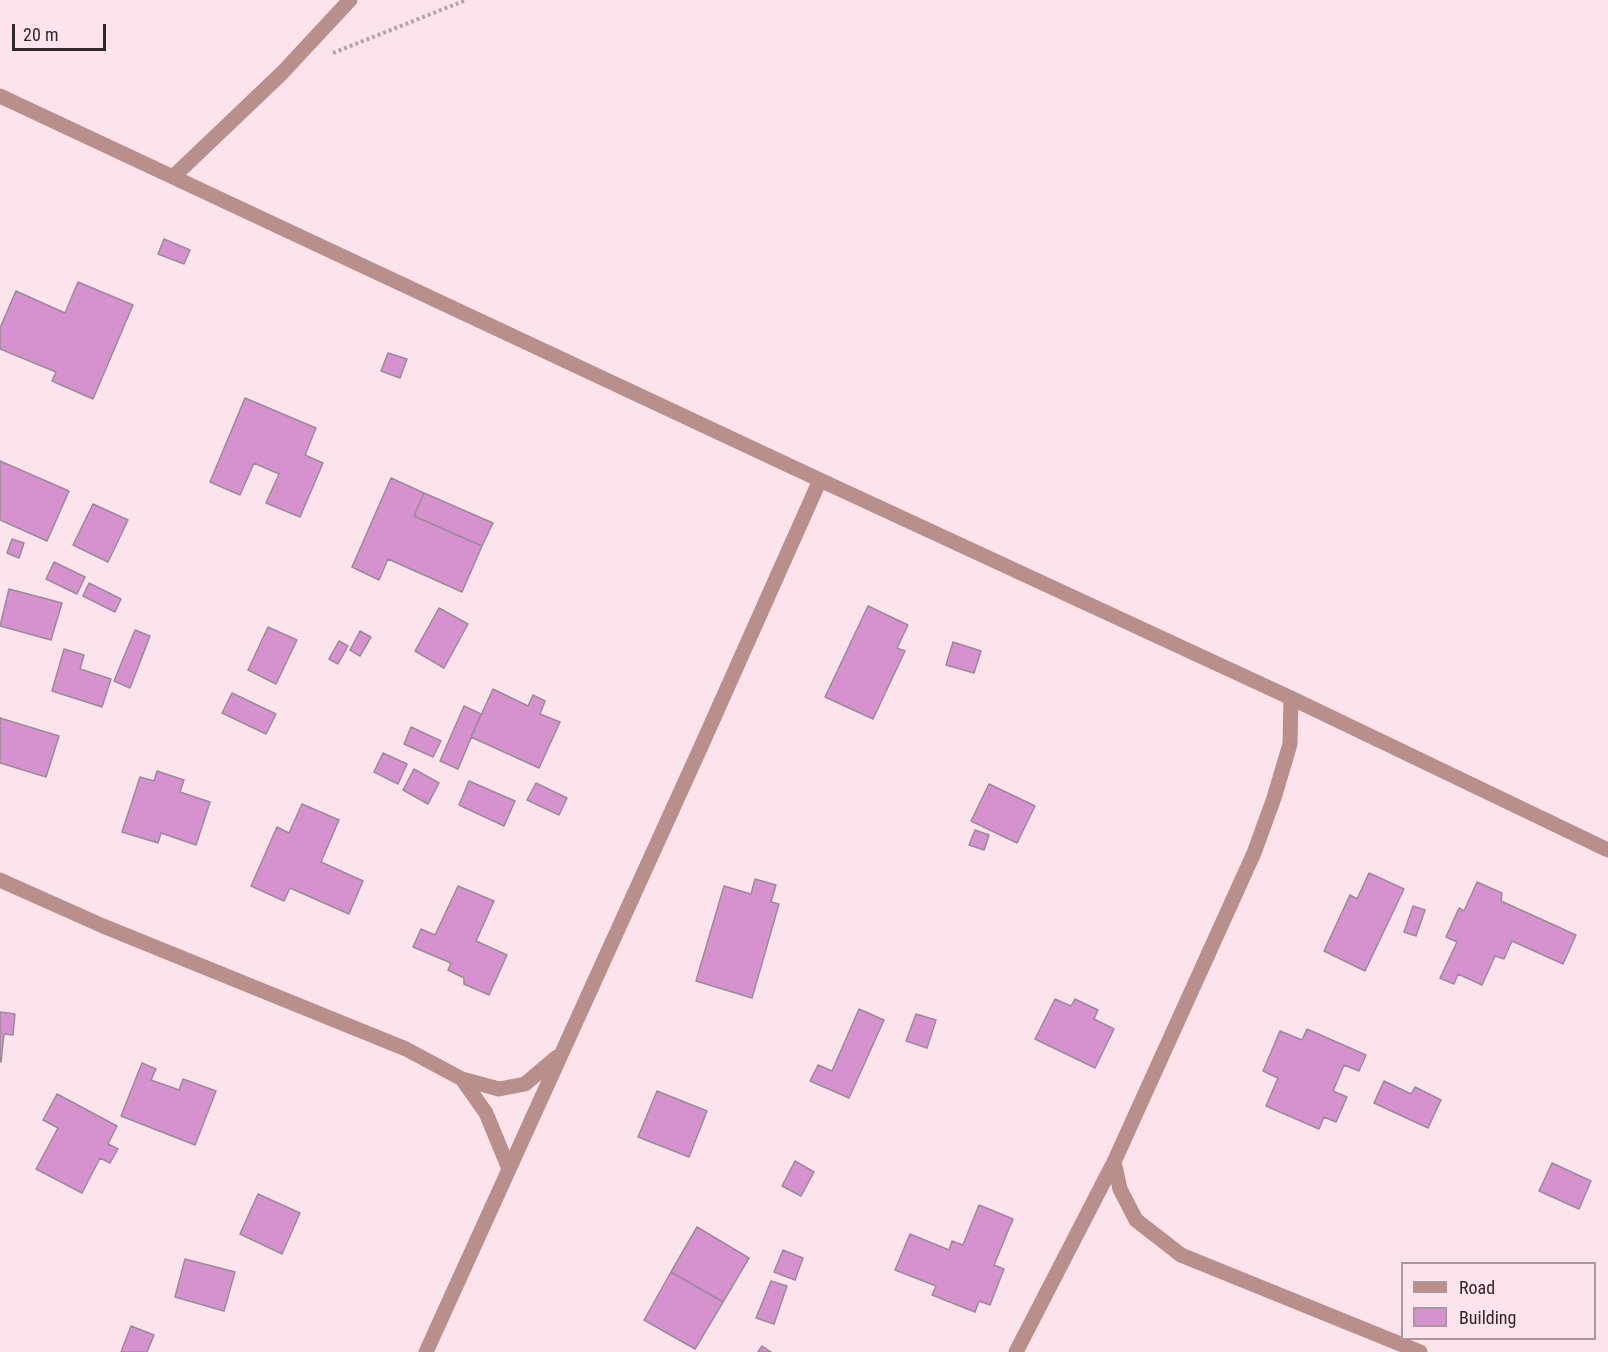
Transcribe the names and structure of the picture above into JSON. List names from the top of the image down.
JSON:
{
  "legend": ["Road", "Building"],
  "scale_bar": "20 m"
}
